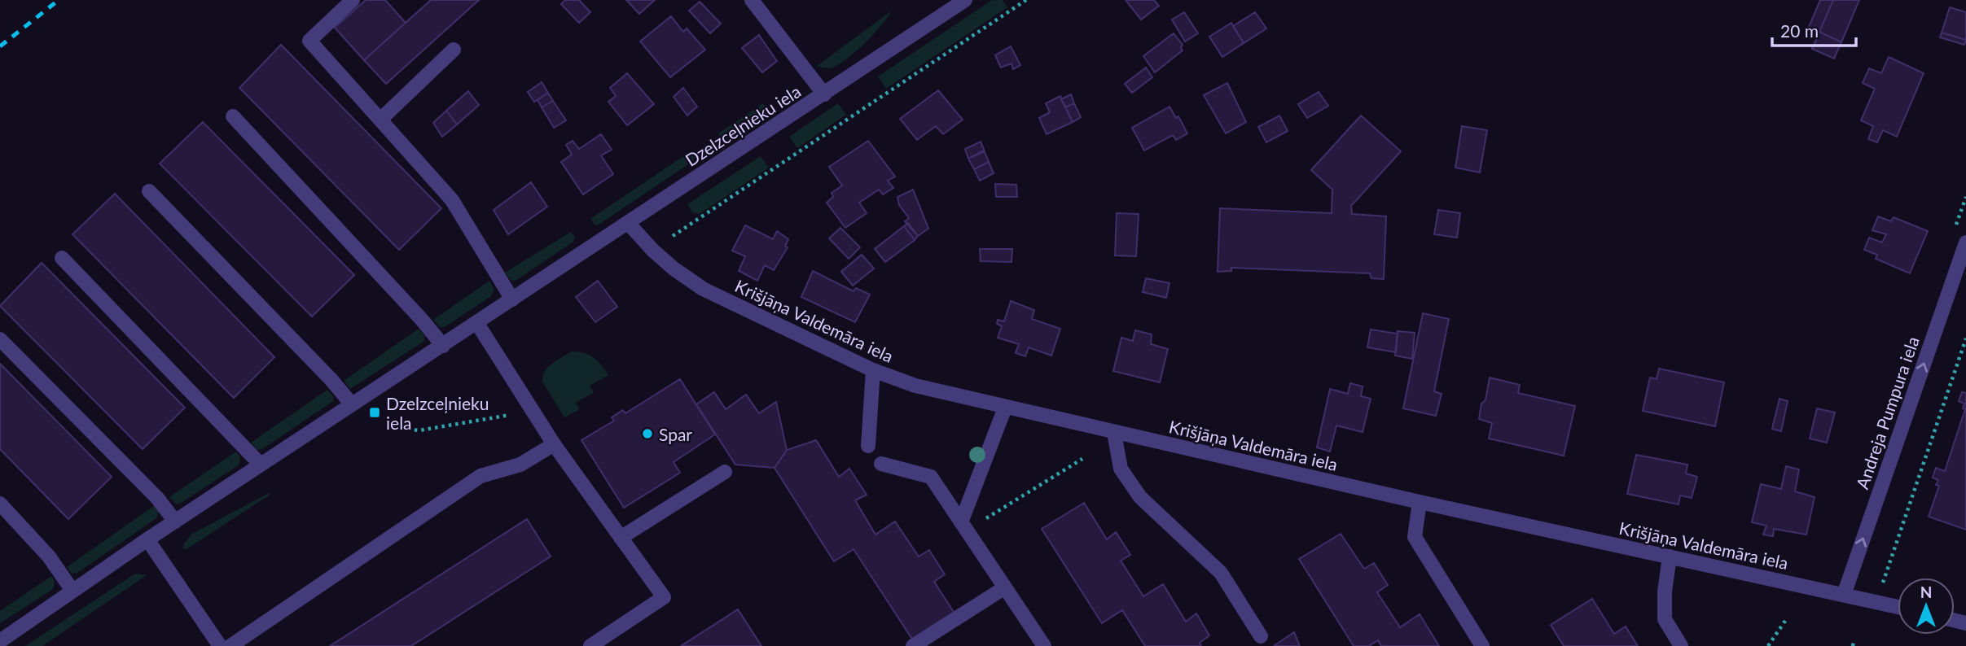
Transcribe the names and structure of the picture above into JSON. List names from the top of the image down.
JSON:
{
  "streets": {
    "street": ["Dzelzceļnieku iela", "Krišjāņa Valdemāra iela", "Andreja Pumpura iela"]
  },
  "crossings": [
    ["Dzelzceļnieku iela", "Krišjāņa Valdemāra iela"],
    ["Krišjāņa Valdemāra iela", "Andreja Pumpura iela"]
  ],
  "one_way": ["Andreja Pumpura iela"],
  "places": {
    "transit": ["Dzelzceļnieku iela"],
    "other": ["Spar"]
  },
  "scale_bar": "20 m",
  "north": "top"
}
